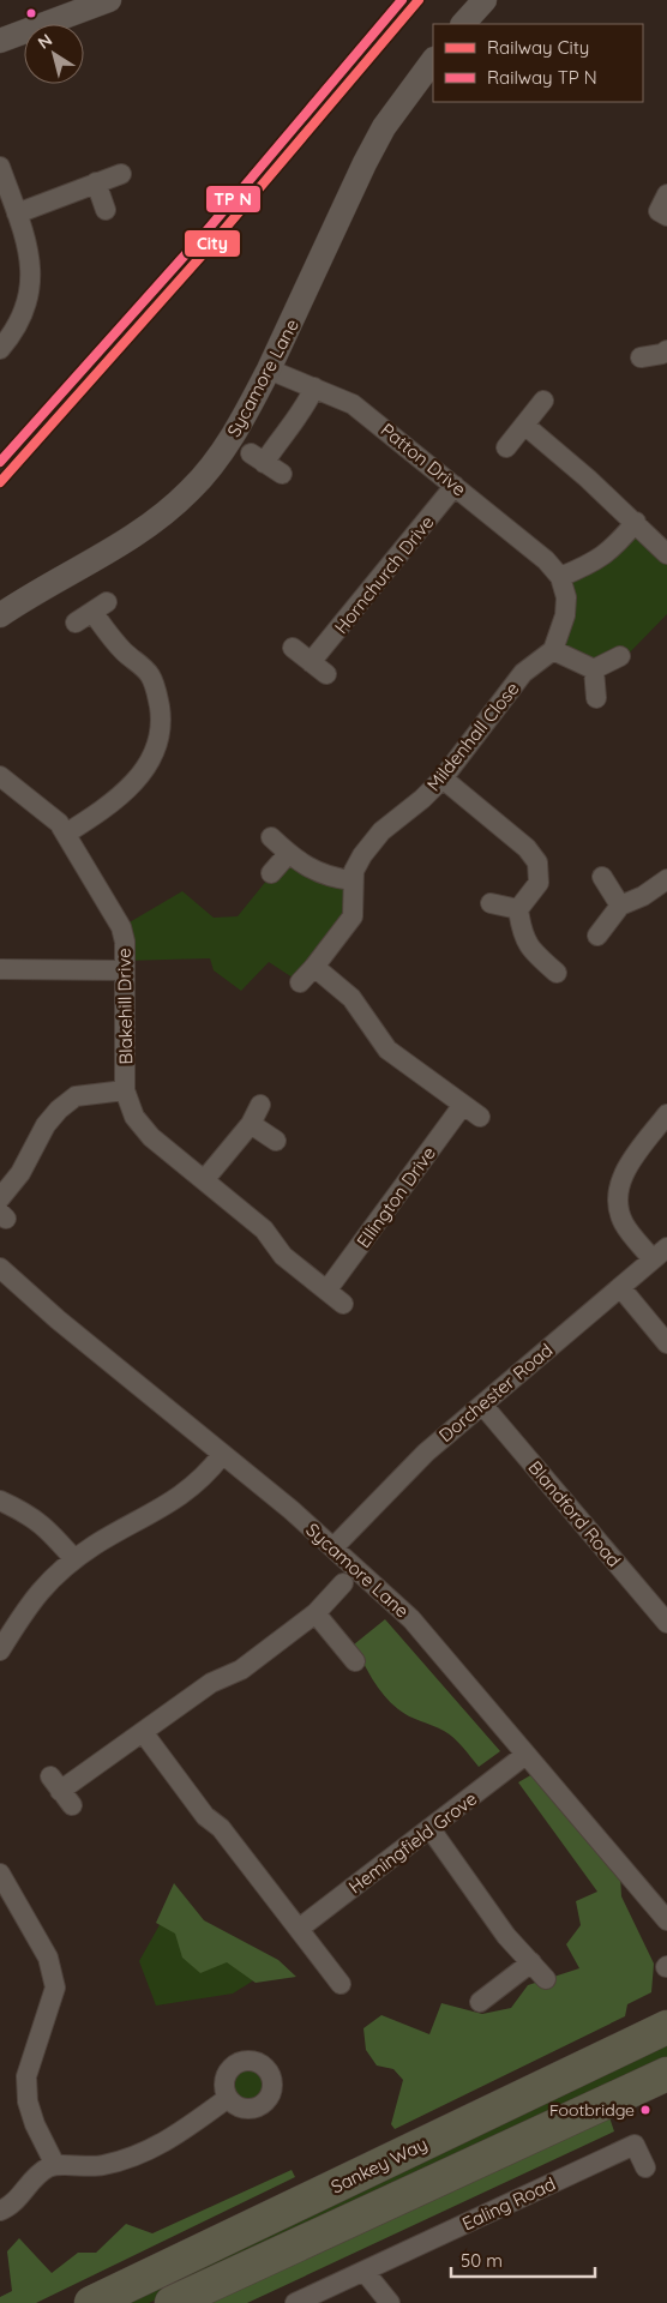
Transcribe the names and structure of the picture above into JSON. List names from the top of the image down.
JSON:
{
  "streets": {
    "highway": ["Sankey Way"],
    "street": [
      "Sycamore Lane",
      "Patton Drive",
      "Hornchurch Drive",
      "Mildenhall Close",
      "Blakehill Drive",
      "Ellington Drive",
      "Dorchester Road",
      "Blandford Road",
      "Hemingfield Grove",
      "Ealing Road"
    ]
  },
  "crossings": [
    ["Sycamore Lane", "Patton Drive"],
    ["Sycamore Lane", "Dorchester Road"],
    ["Sycamore Lane", "Hemingfield Grove"],
    ["Patton Drive", "Hornchurch Drive"],
    ["Blakehill Drive", "Ellington Drive"],
    ["Dorchester Road", "Blandford Road"]
  ],
  "places": ["Footbridge"],
  "lines": ["rail line City"],
  "legend": ["Railway City", "Railway TP N"],
  "scale_bar": "50 m",
  "north": "top left"
}
